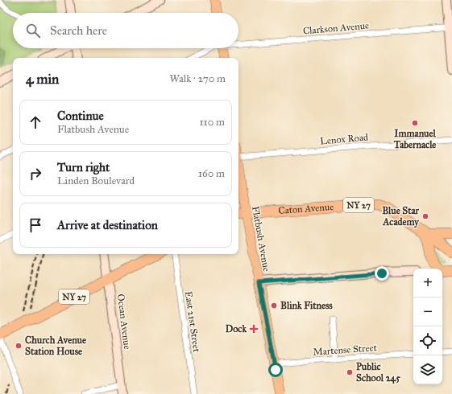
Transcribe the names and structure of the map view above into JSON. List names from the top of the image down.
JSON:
{
  "streets": {
    "highway": ["NY 27", "Caton Avenue"],
    "main road": ["Flatbush Avenue", "Ocean Avenue"],
    "street": [
      "Clarkson Avenue",
      "Lenox Road",
      "East 21st Street",
      "Martense Street"
    ]
  },
  "crossings": [
    ["NY 27", "Ocean Avenue"],
    ["Caton Avenue", "Flatbush Avenue"],
    ["Flatbush Avenue", "Martense Street"]
  ],
  "places": {
    "other": [
      "Immanuel Tabernacle",
      "Blue Star Academy",
      "Blink Fitness",
      "Church Avenue Station House",
      "Public School 245"
    ],
    "health": ["Dock"]
  },
  "page": {
    "search": "Search here",
    "heading": ["4 min", "Walk · 270 m"],
    "list": [
      ["Continue", "Flatbush Avenue", "110 m"],
      ["Turn right", "Linden Boulevard", "160 m"],
      "Arrive at destination"
    ],
    "map_buttons": ["+", "−"]
  }
}
